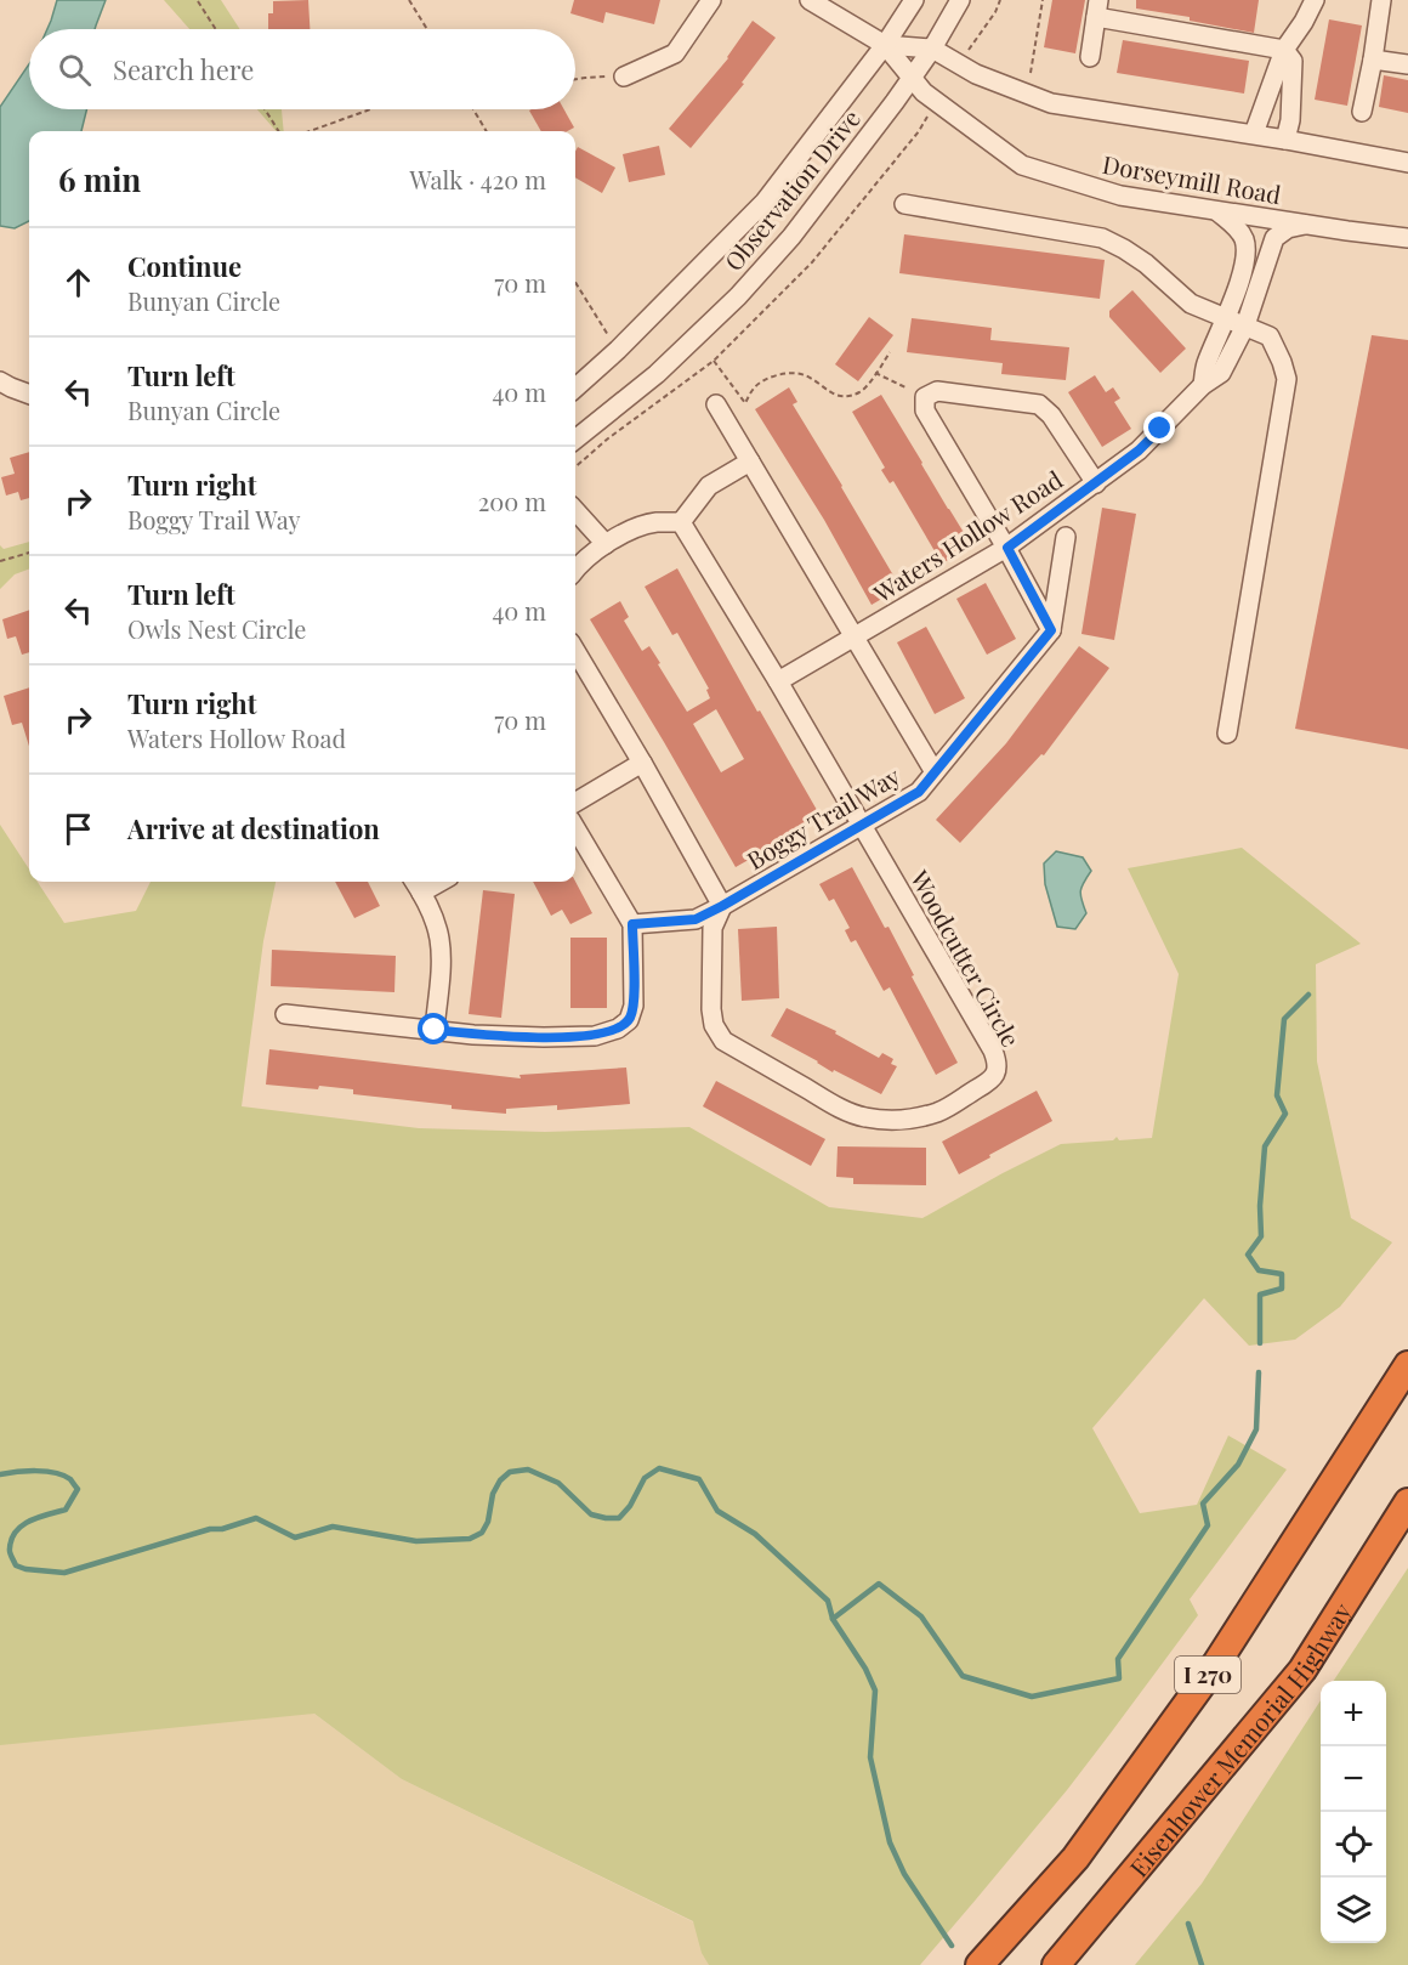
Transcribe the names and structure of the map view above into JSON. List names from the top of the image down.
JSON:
{
  "streets": {
    "highway": ["I 270", "Eisenhower Memorial Highway"],
    "street": [
      "Dorseymill Road",
      "Observation Drive",
      "Waters Hollow Road",
      "Boggy Trail Way",
      "Woodcutter Circle"
    ]
  },
  "crossings": [
    ["Dorseymill Road", "Observation Drive"],
    ["Dorseymill Road", "Waters Hollow Road"],
    ["Waters Hollow Road", "Woodcutter Circle"],
    ["Boggy Trail Way", "Woodcutter Circle"]
  ],
  "page": {
    "search": "Search here",
    "heading": ["6 min", "Walk · 420 m"],
    "list": [
      ["Continue", "Bunyan Circle", "70 m"],
      ["Turn left", "Bunyan Circle", "40 m"],
      ["Turn right", "Boggy Trail Way", "200 m"],
      ["Turn left", "Owls Nest Circle", "40 m"],
      ["Turn right", "Waters Hollow Road", "70 m"],
      "Arrive at destination"
    ],
    "map_buttons": ["+", "−"]
  }
}
